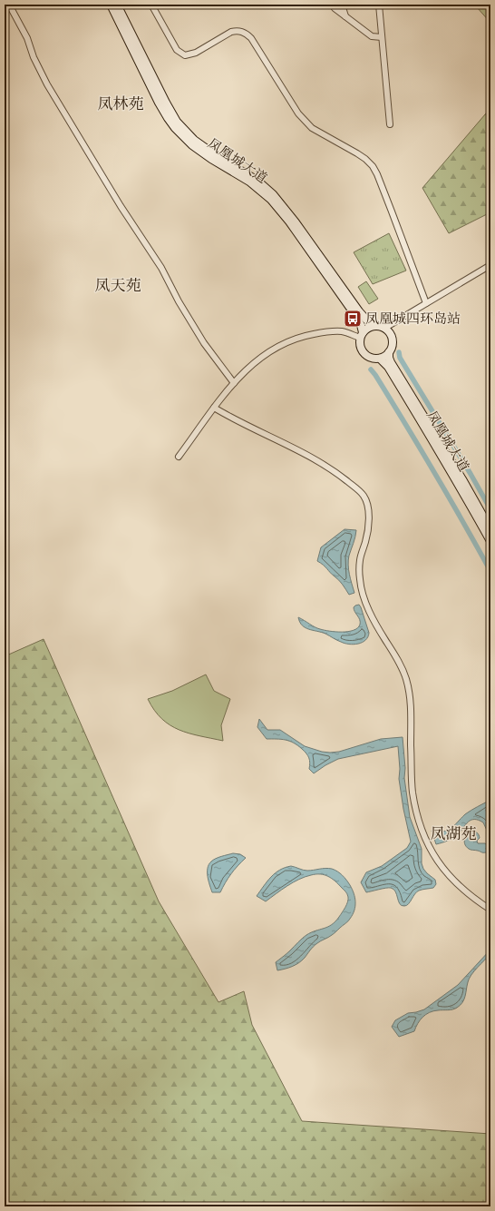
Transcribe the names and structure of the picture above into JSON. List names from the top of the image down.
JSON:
{
  "streets": {
    "main road": ["凤凰城大道"]
  },
  "districts": ["凤林苑", "凤天苑", "凤湖苑"],
  "places": {
    "bus stop": ["凤凰城四环岛站"]
  }
}
